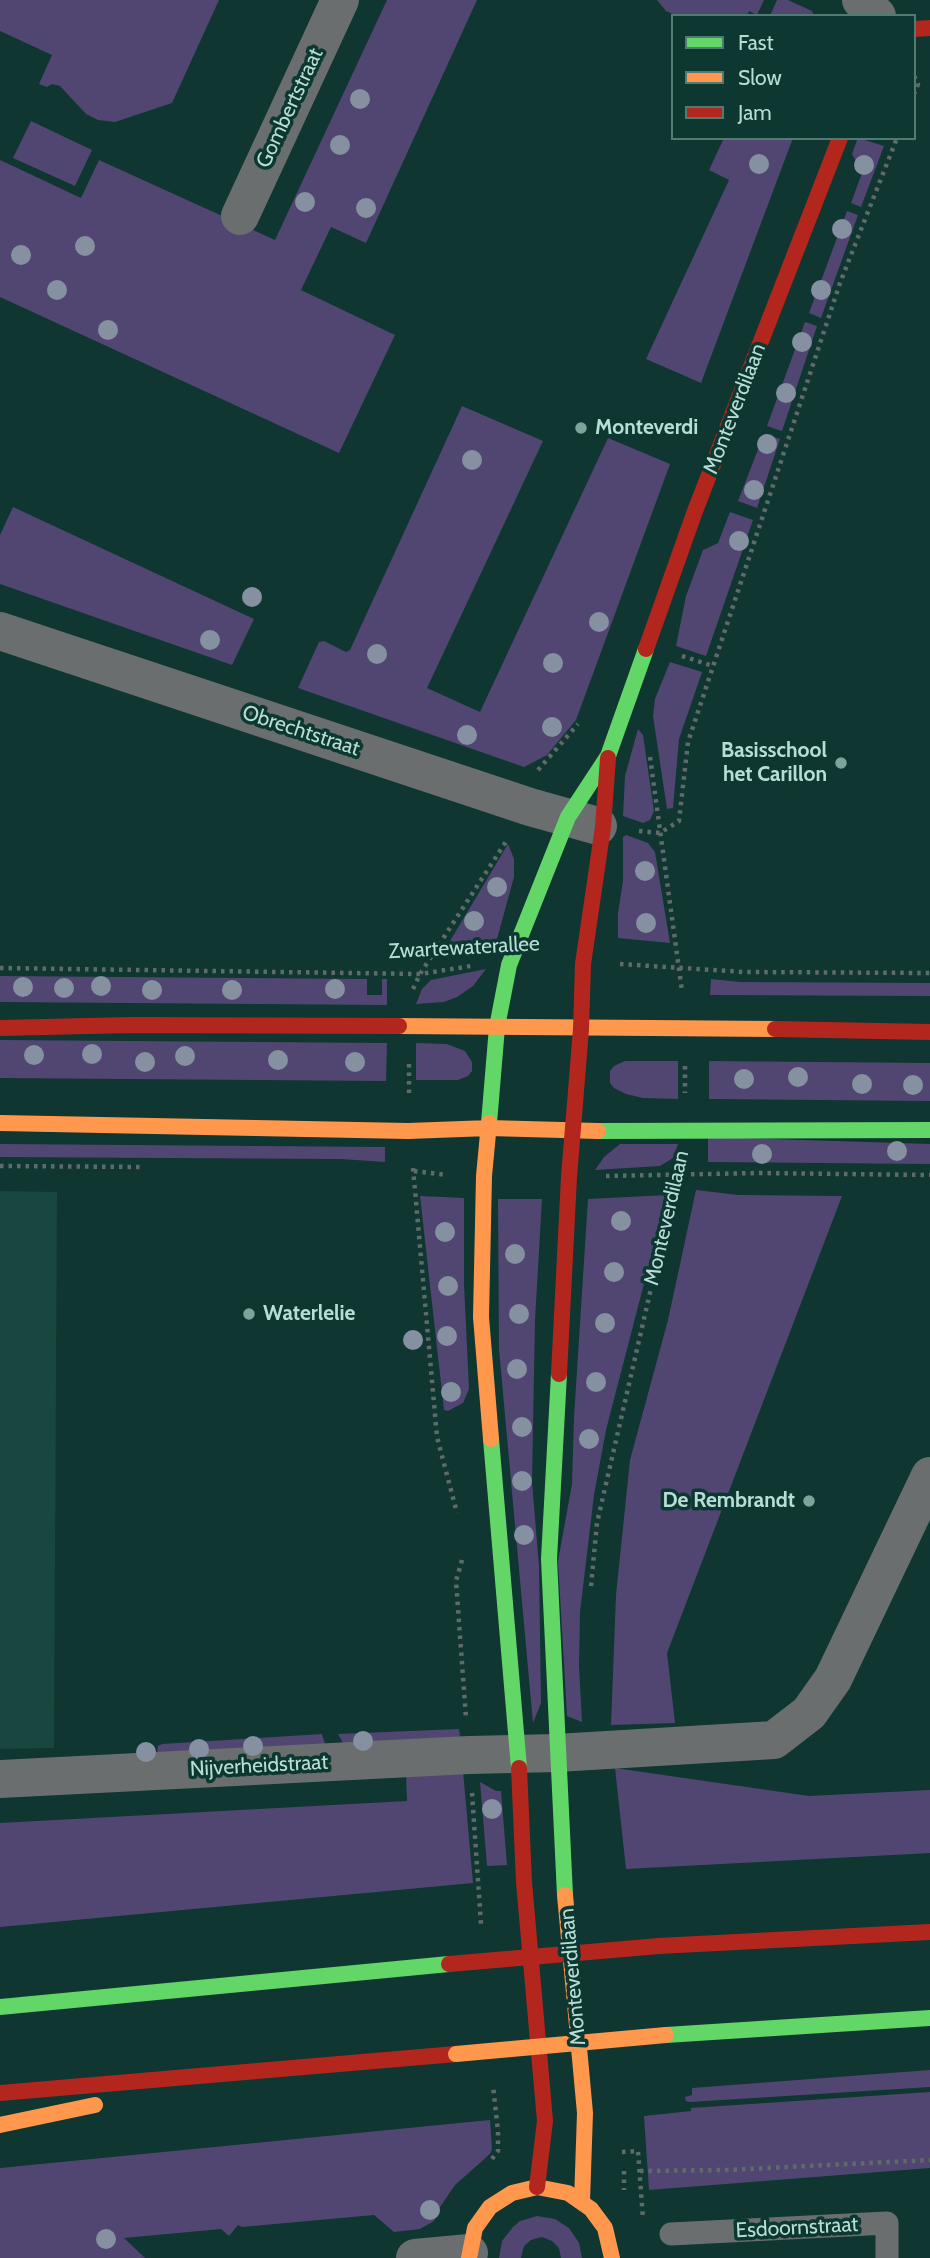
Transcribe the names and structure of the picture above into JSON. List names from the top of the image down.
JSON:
{
  "streets": {
    "main road": ["Monteverdilaan"],
    "street": ["Gombertstraat", "Obrechtstraat", "Nijverheidstraat"],
    "lane": ["Esdoornstraat"],
    "path": ["Zwartewaterallee"]
  },
  "crossings": [
    ["Monteverdilaan", "Obrechtstraat"],
    ["Monteverdilaan", "Zwartewaterallee"],
    ["Monteverdilaan", "Nijverheidstraat"]
  ],
  "places": [
    "Monteverdi",
    "Basisschool het Carillon",
    "Waterlelie",
    "De Rembrandt"
  ],
  "legend": ["Fast", "Slow", "Jam"]
}
